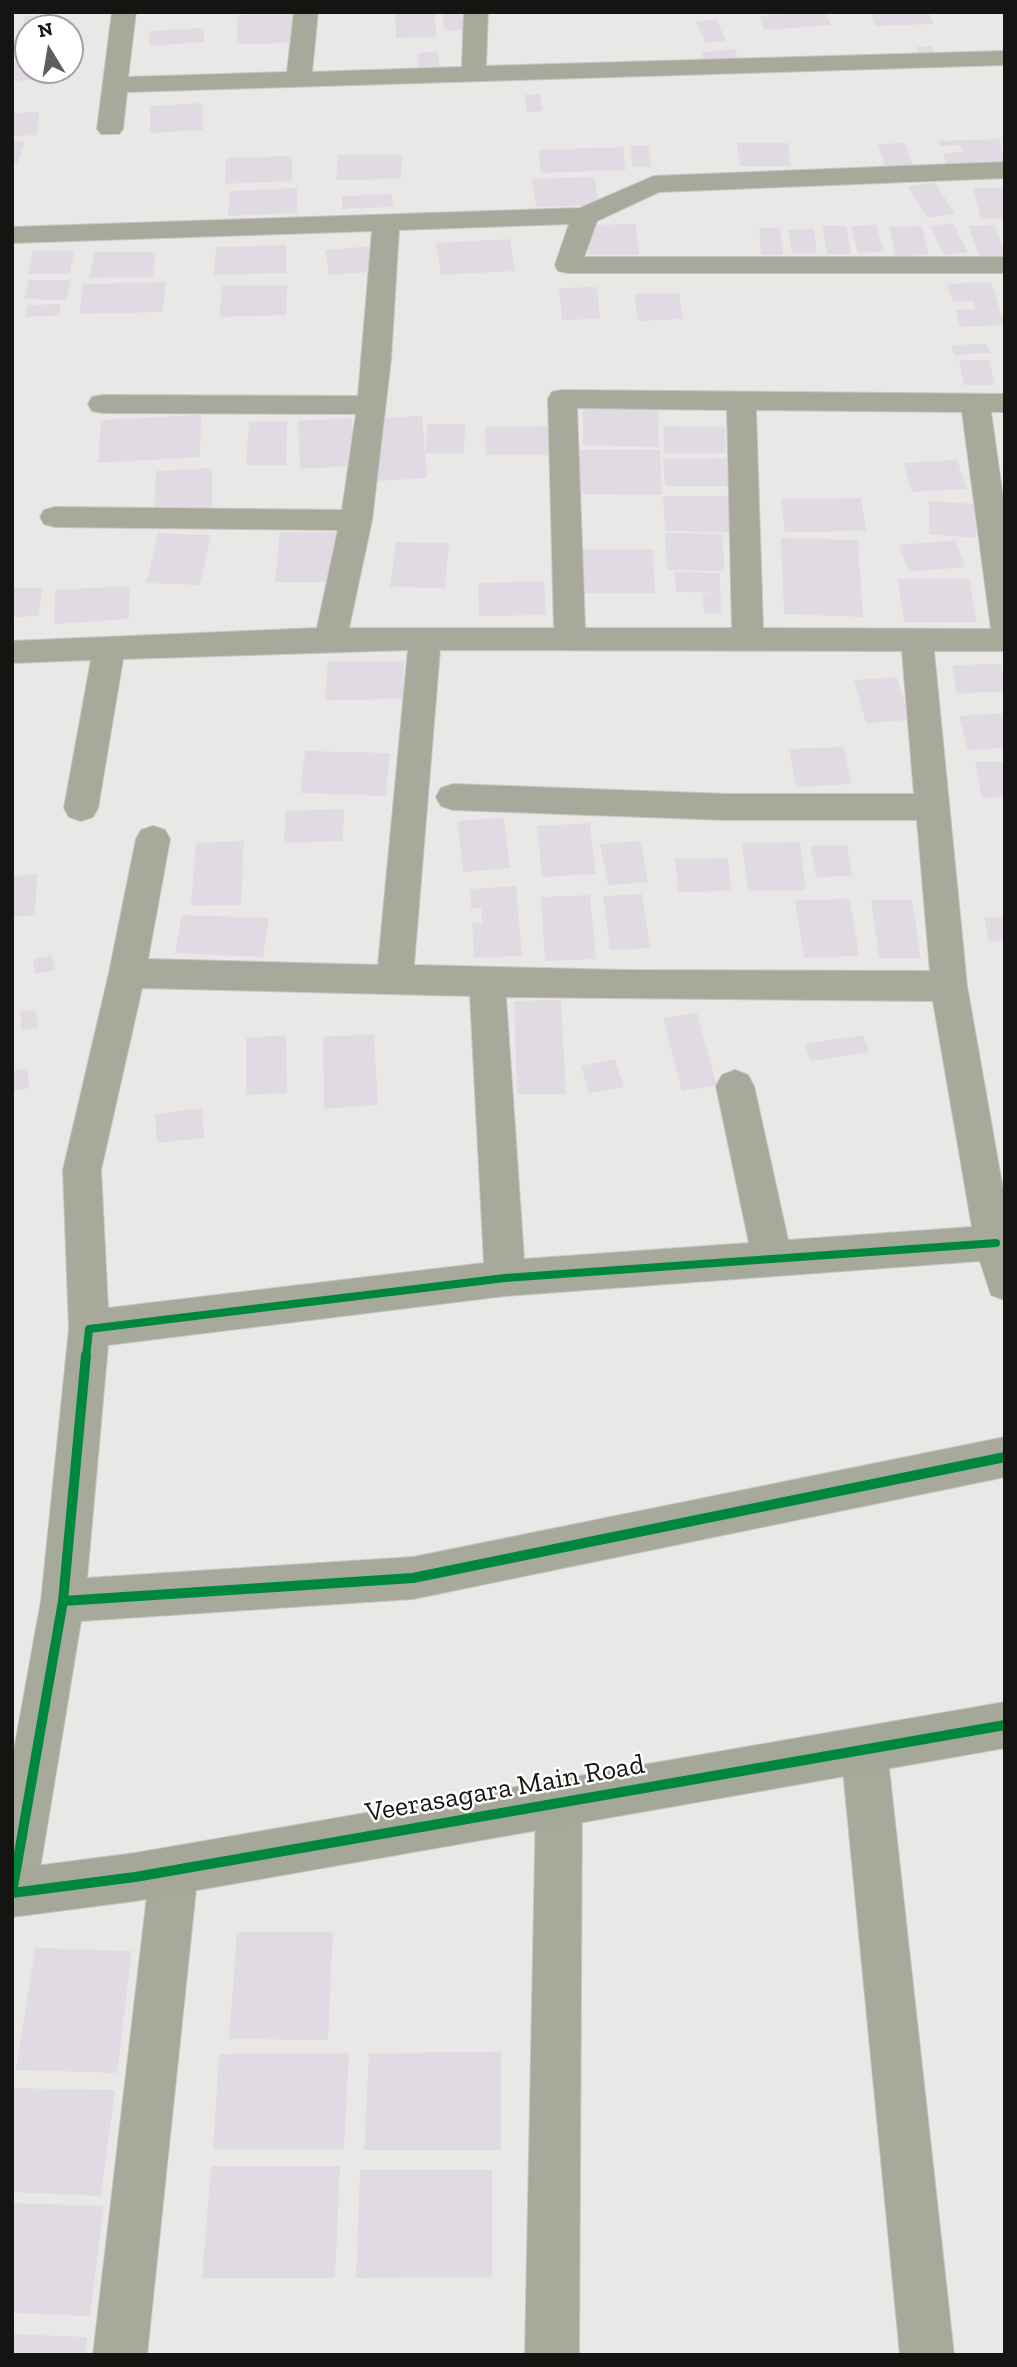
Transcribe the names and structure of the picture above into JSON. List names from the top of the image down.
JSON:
{
  "streets": {
    "street": ["Veerasagara Main Road"]
  },
  "north": "top"
}
